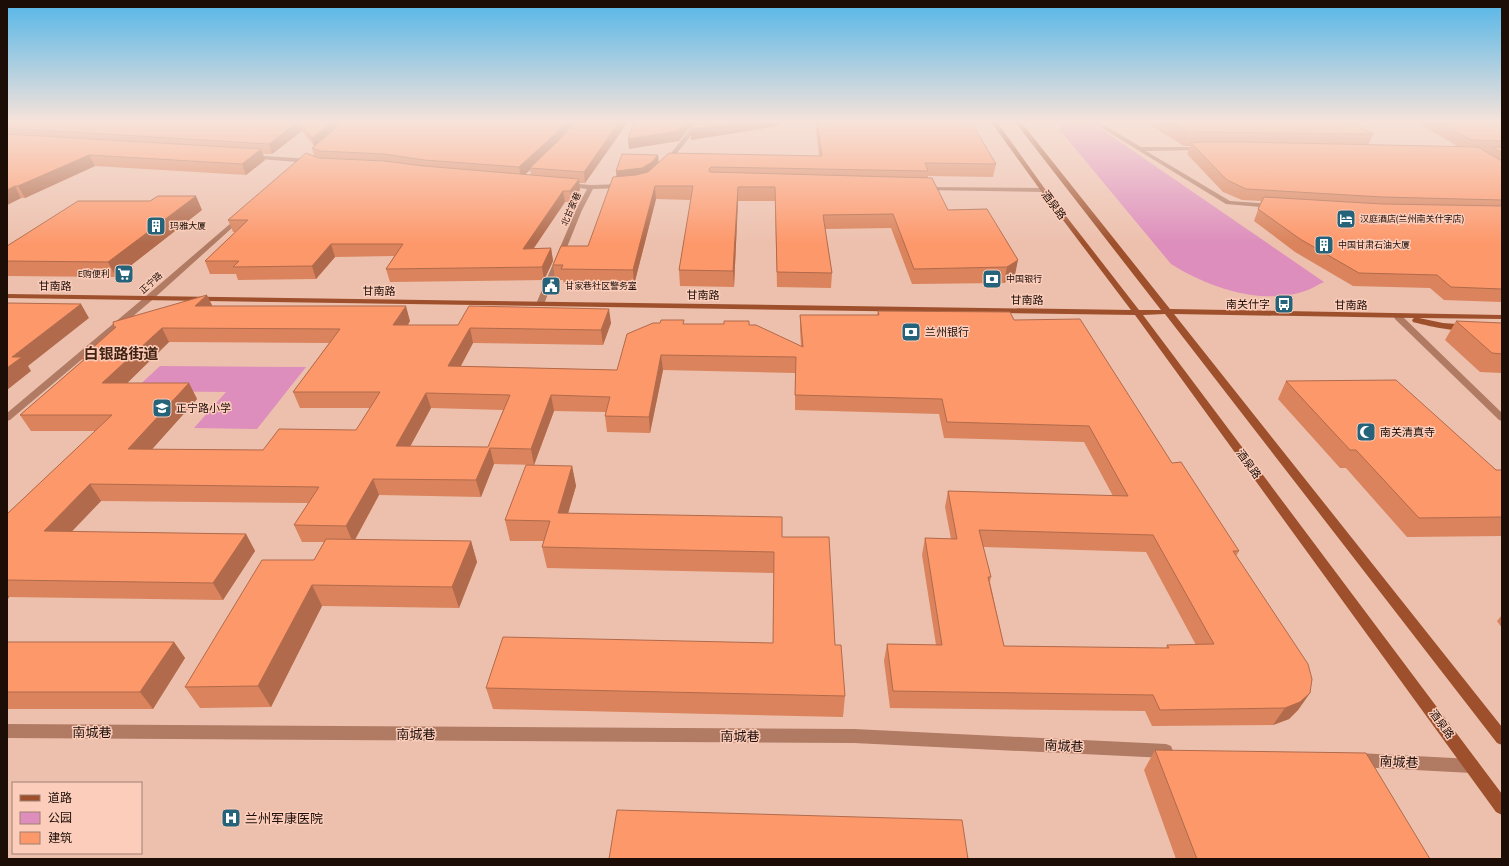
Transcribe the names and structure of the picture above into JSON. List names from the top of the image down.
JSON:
{
  "streets": {
    "main road": ["酒泉路", "甘南路"],
    "street": ["北甘家巷", "正宁路", "南城巷"]
  },
  "crossings": [
    ["酒泉路", "甘南路"],
    ["酒泉路", "南城巷"],
    ["北甘家巷", "甘南路"],
    ["正宁路", "甘南路"]
  ],
  "districts": ["白银路街道"],
  "places": {
    "hotel": ["汉庭酒店(兰州南关什字店)"],
    "building": ["玛雅大厦", "中国甘肃石油大厦"],
    "supermarket": ["E购便利"],
    "bank": ["中国银行", "兰州银行"],
    "public building": ["甘家巷社区警务室"],
    "bus stop": ["南关什字"],
    "school or university": ["正宁路小学"],
    "mosque": ["南关清真寺"],
    "hospital": ["兰州军康医院"]
  },
  "legend": ["道路", "公园", "建筑"]
}
